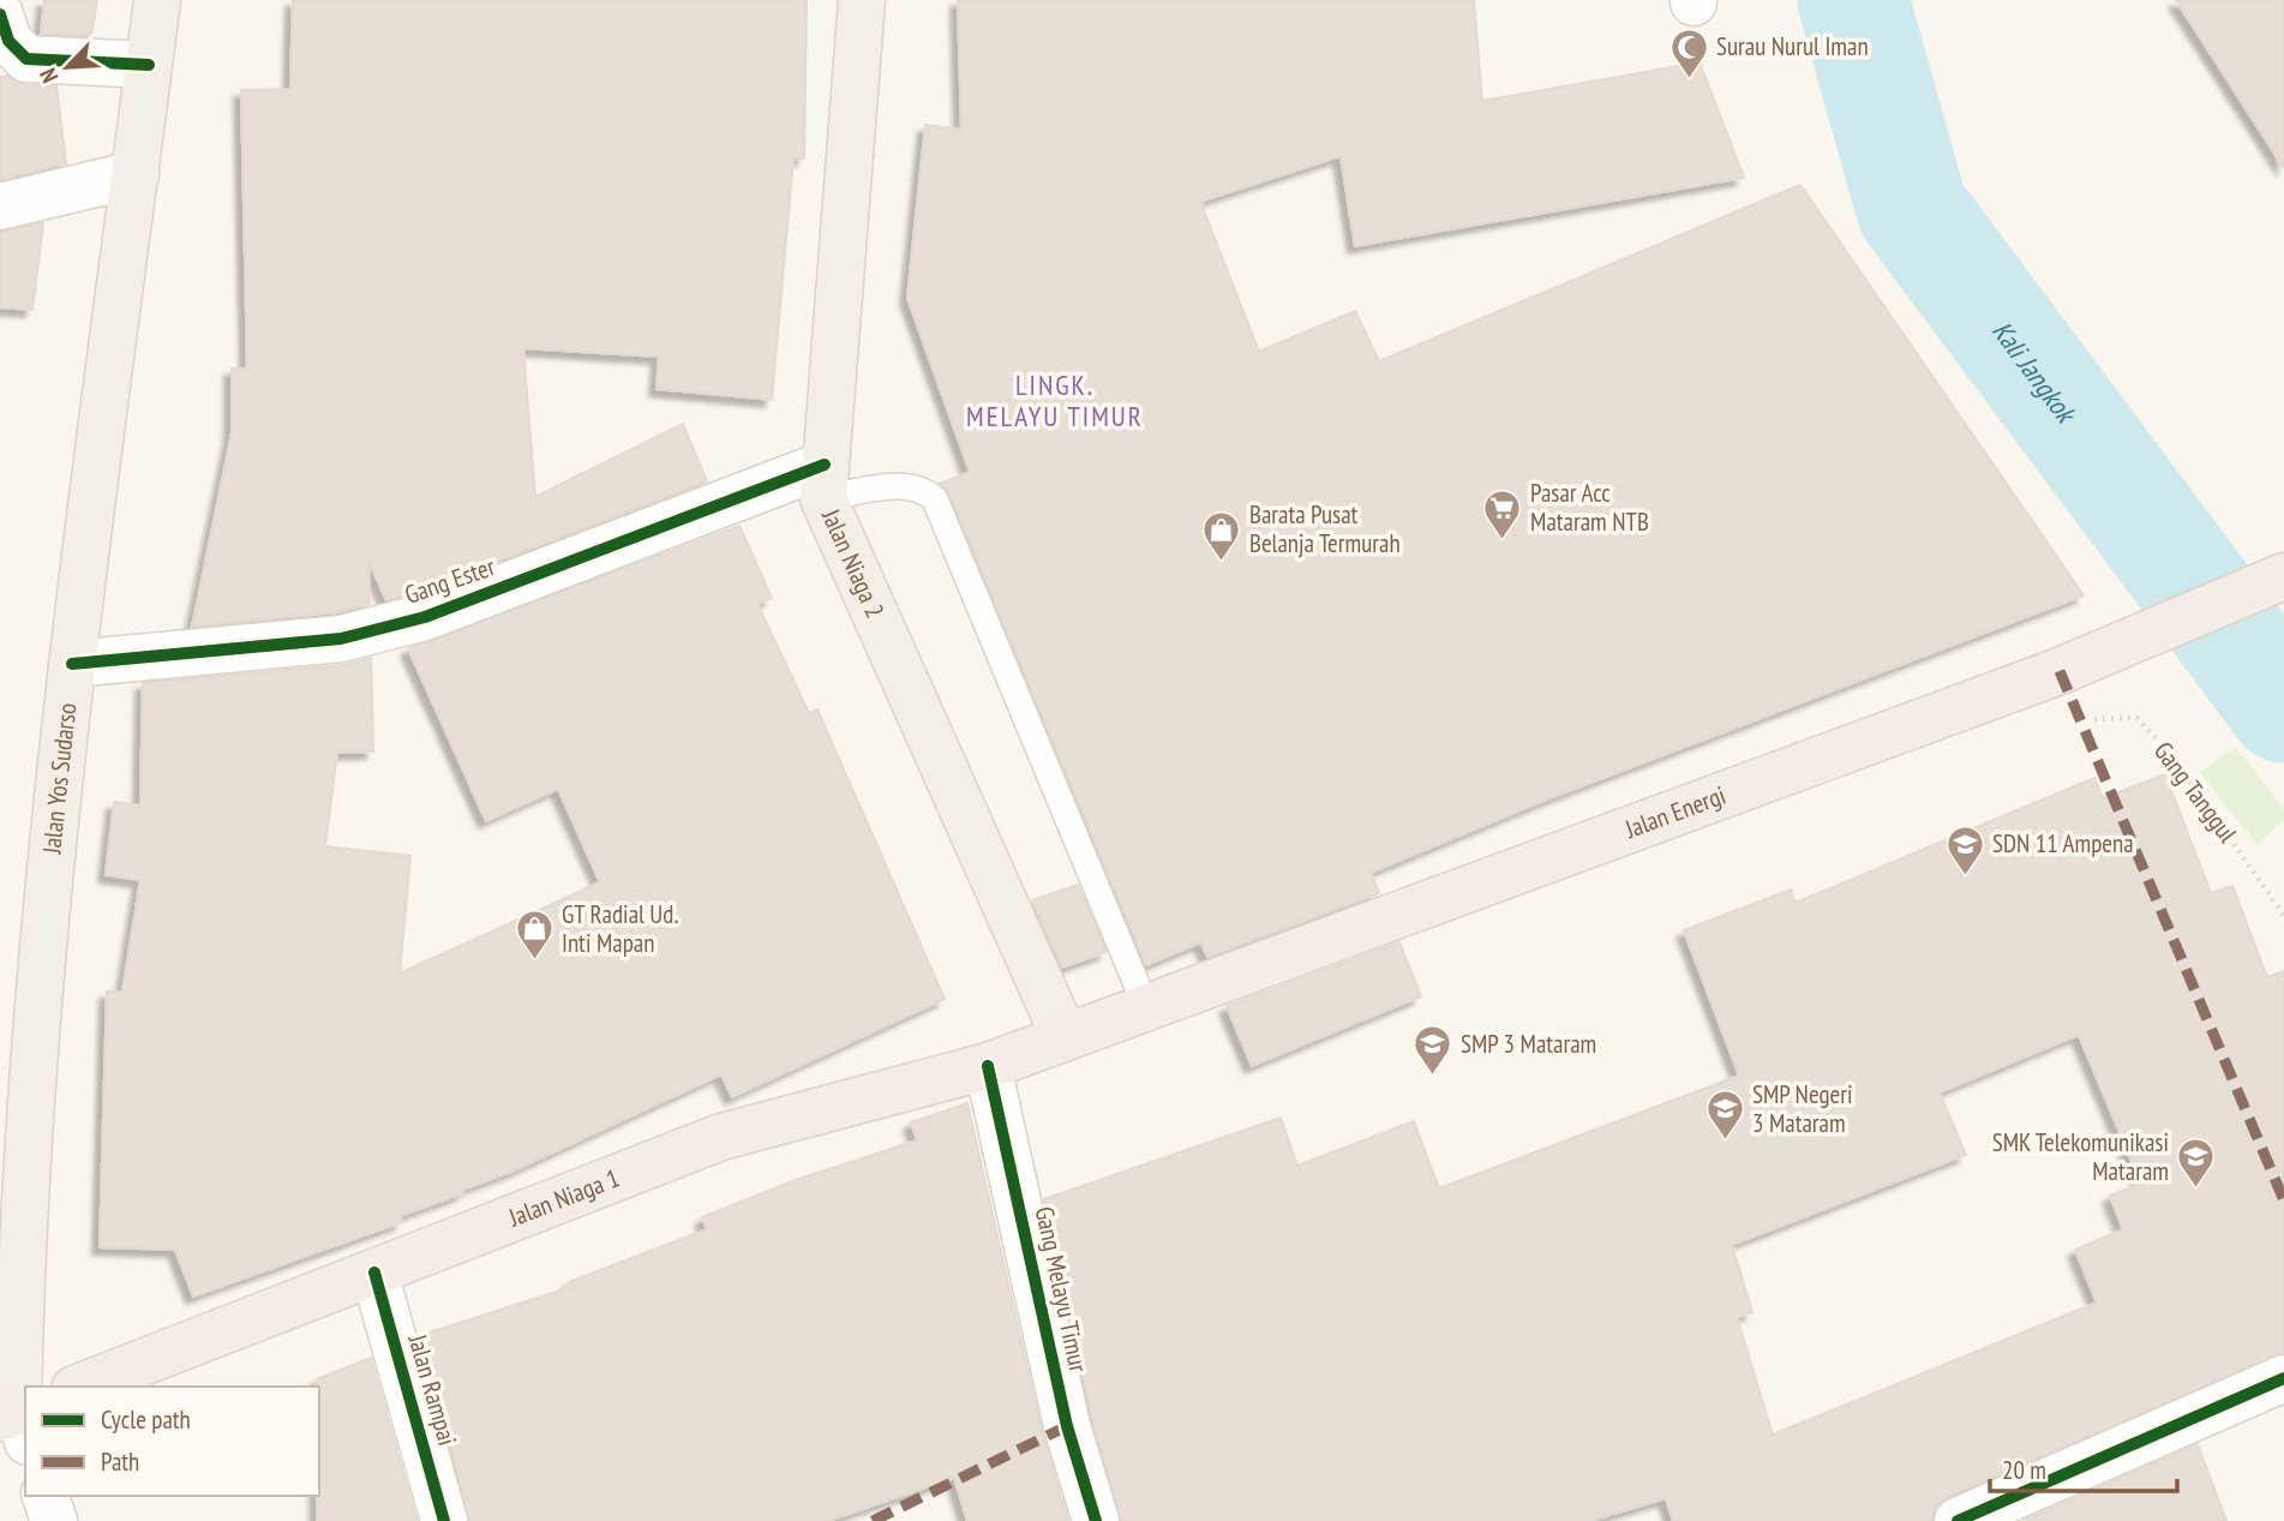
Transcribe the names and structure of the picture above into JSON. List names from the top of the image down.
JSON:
{
  "streets": {
    "highway": ["Jalan Energi", "Jalan Niaga 1"],
    "main road": ["Jalan Niaga 2", "Jalan Yos Sudarso"],
    "street": ["Gang Ester", "Gang Melayu Timur", "Jalan Rampai"],
    "path": ["Gang Tanggul"]
  },
  "crossings": [
    ["Jalan Niaga 2", "Gang Ester"],
    ["Jalan Niaga 2", "Jalan Energi"],
    ["Jalan Niaga 2", "Jalan Niaga 1"],
    ["Gang Ester", "Jalan Yos Sudarso"],
    ["Jalan Energi", "Jalan Niaga 1"],
    ["Jalan Niaga 1", "Gang Melayu Timur"],
    ["Jalan Niaga 1", "Jalan Rampai"]
  ],
  "districts": ["LINGK. MELAYU TIMUR"],
  "water": ["Kali Jangkok"],
  "places": {
    "mosque": ["Surau Nurul Iman"],
    "supermarket": ["Pasar Acc Mataram NTB"],
    "shop": ["Barata Pusat Belanja Termurah", "GT Radial Ud. Inti Mapan"],
    "school or university": [
      "SDN 11 Ampena",
      "SMP 3 Mataram",
      "SMP Negeri 3 Mataram",
      "SMK Telekomunikasi Mataram"
    ]
  },
  "legend": ["Cycle path", "Path"],
  "scale_bar": "20 m",
  "north": "bottom left"
}
